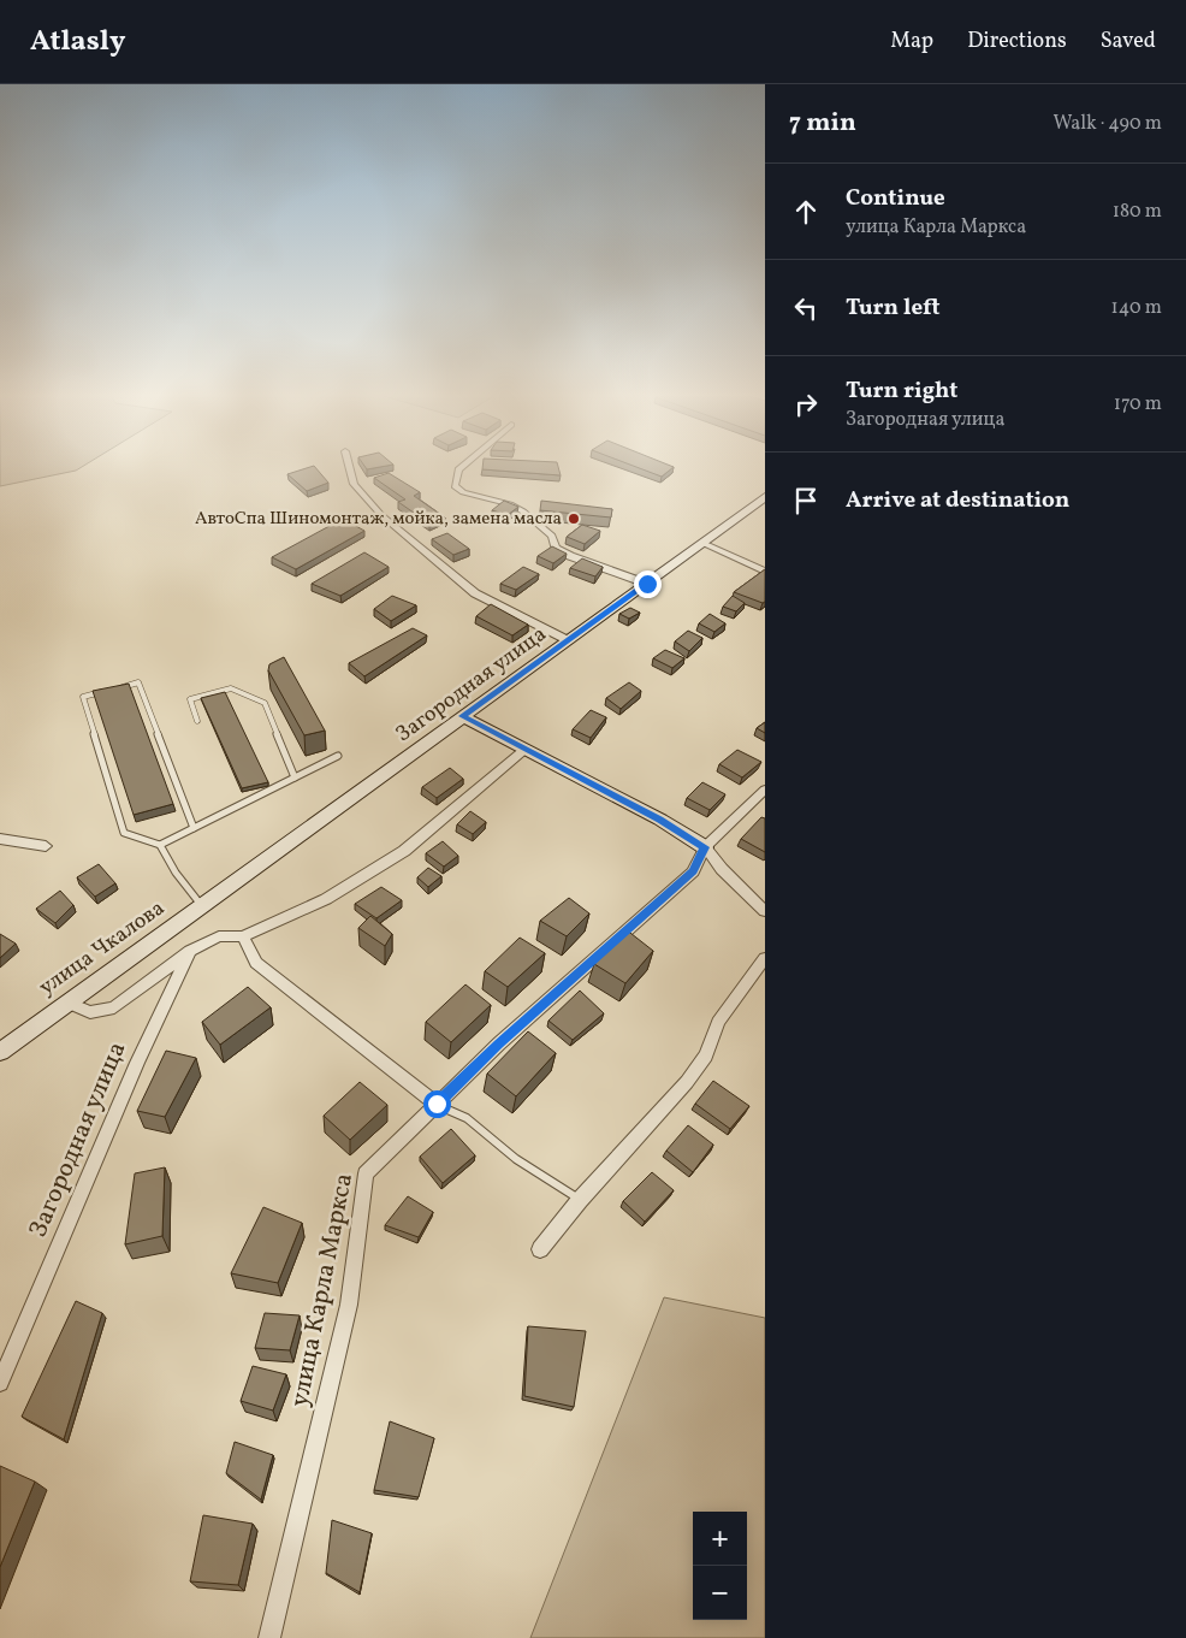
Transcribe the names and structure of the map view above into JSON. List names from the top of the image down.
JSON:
{
  "streets": {
    "street": ["Загородная улица", "улица Чкалова", "улица Карла Маркса"]
  },
  "crossings": [
    ["Загородная улица", "улица Чкалова"]
  ],
  "places": ["АвтоСпа Шиномонтаж, мойка, замена масла"],
  "page": {
    "header": "Atlasly",
    "nav": ["Map", "Directions", "Saved"],
    "heading": ["7 min", "Walk · 490 m"],
    "list": [
      ["Continue", "улица Карла Маркса", "180 m"],
      ["Turn left", "140 m"],
      ["Turn right", "Загородная улица", "170 m"],
      "Arrive at destination"
    ],
    "map_buttons": ["+", "−"]
  }
}
